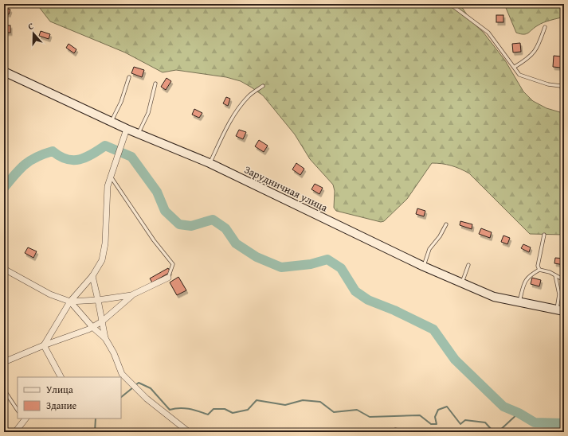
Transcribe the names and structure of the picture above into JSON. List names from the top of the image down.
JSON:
{
  "streets": {
    "street": ["Зарудничная улица"]
  },
  "legend": ["Улица", "Здание"],
  "north": "top"
}
